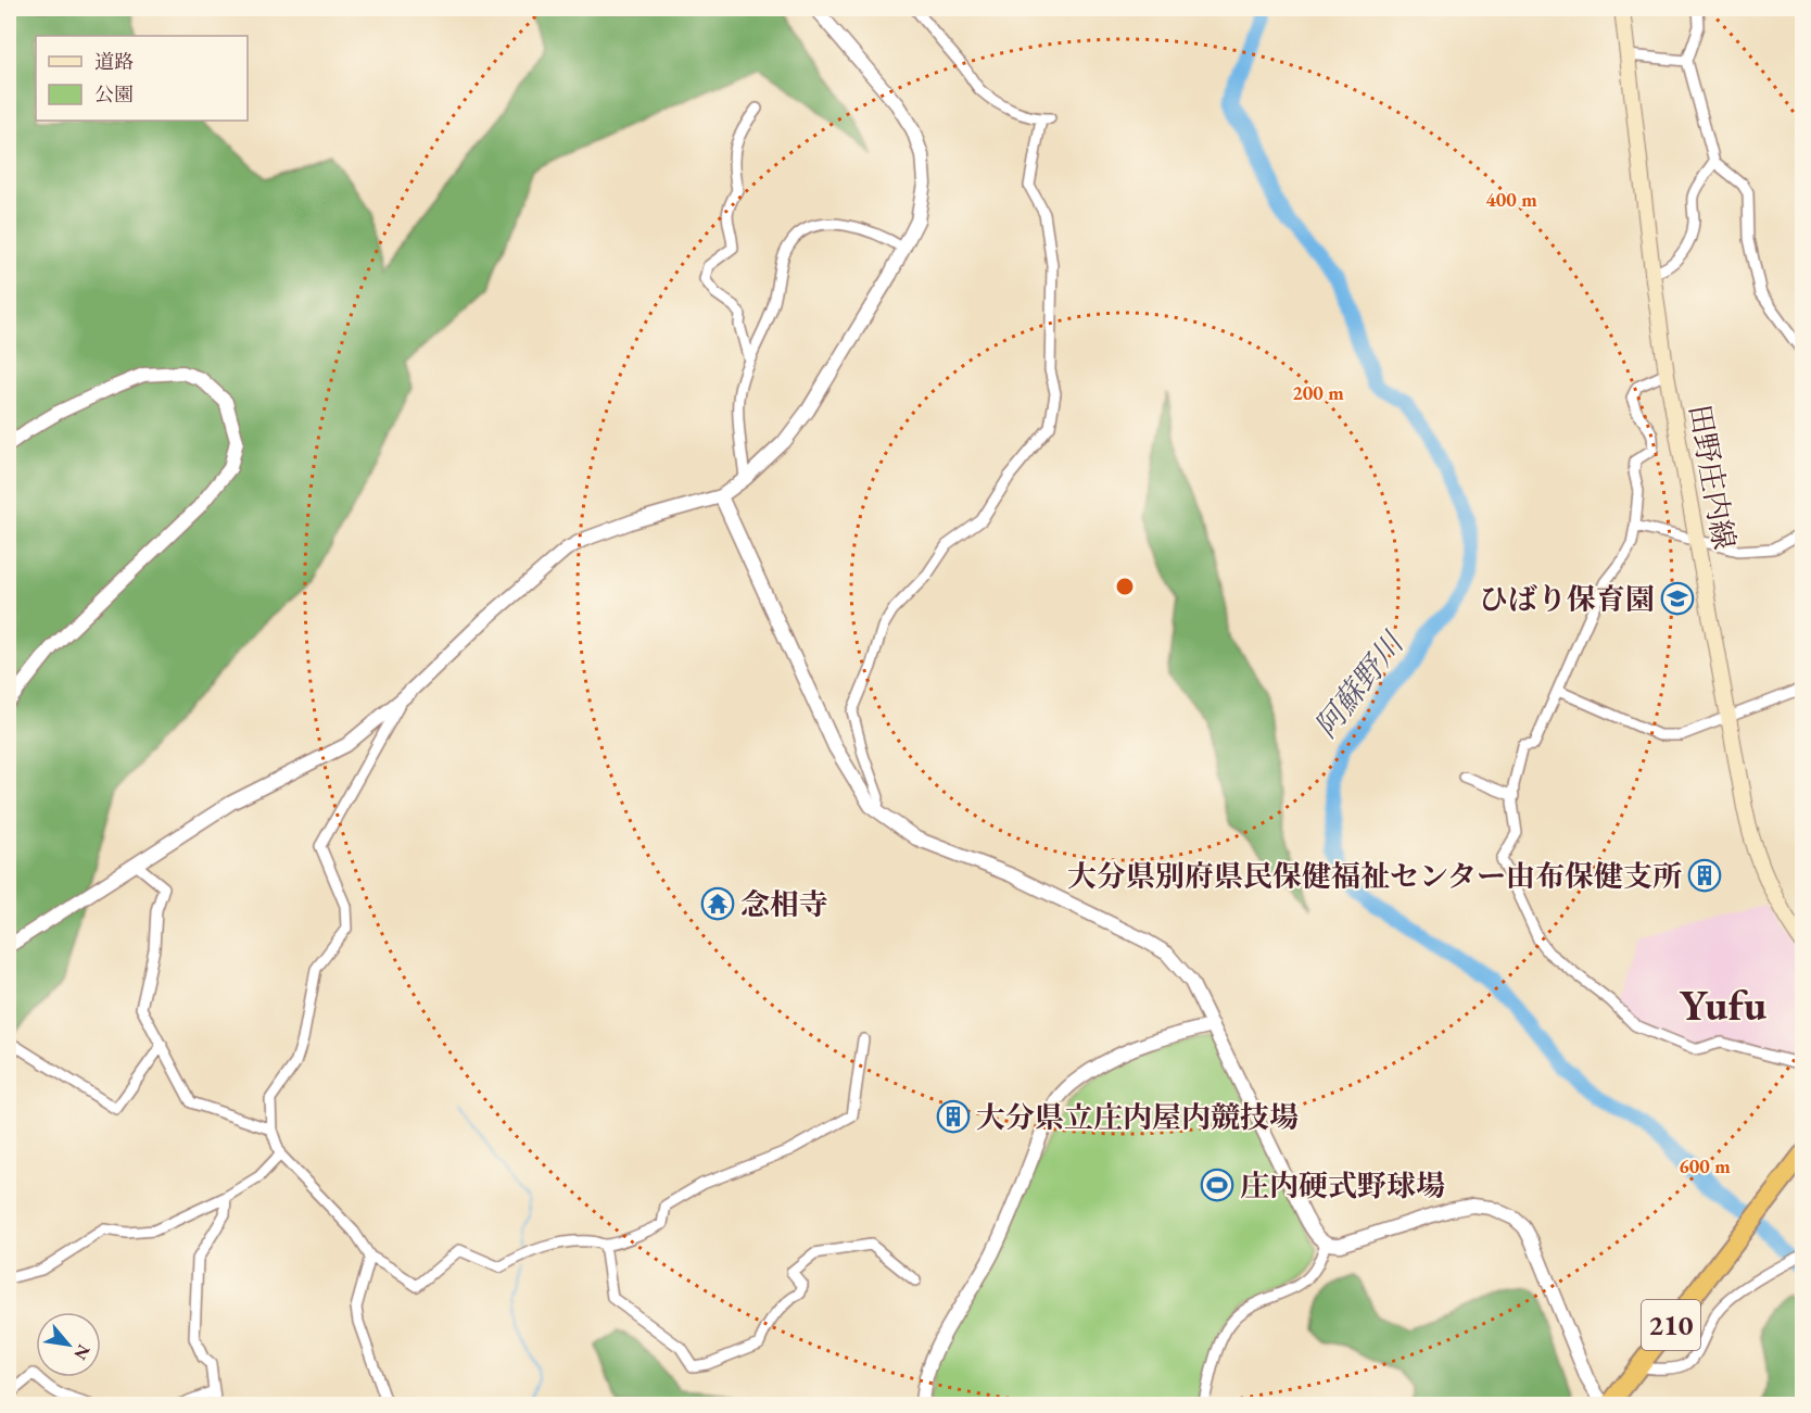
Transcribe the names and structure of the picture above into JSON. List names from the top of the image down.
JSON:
{
  "streets": {
    "highway": ["210"],
    "main road": ["田野庄内線"]
  },
  "districts": ["Yufu"],
  "water": ["阿蘇野川"],
  "places": {
    "school or university": ["ひばり保育園"],
    "building": ["大分県別府県民保健福祉センター由布保健支所", "大分県立庄内屋内競技場"],
    "temple": ["念相寺"],
    "sports": ["庄内硬式野球場"]
  },
  "legend": ["道路", "公園"],
  "north": "bottom right",
  "rings": ["400 m", "200 m", "600 m"]
}
